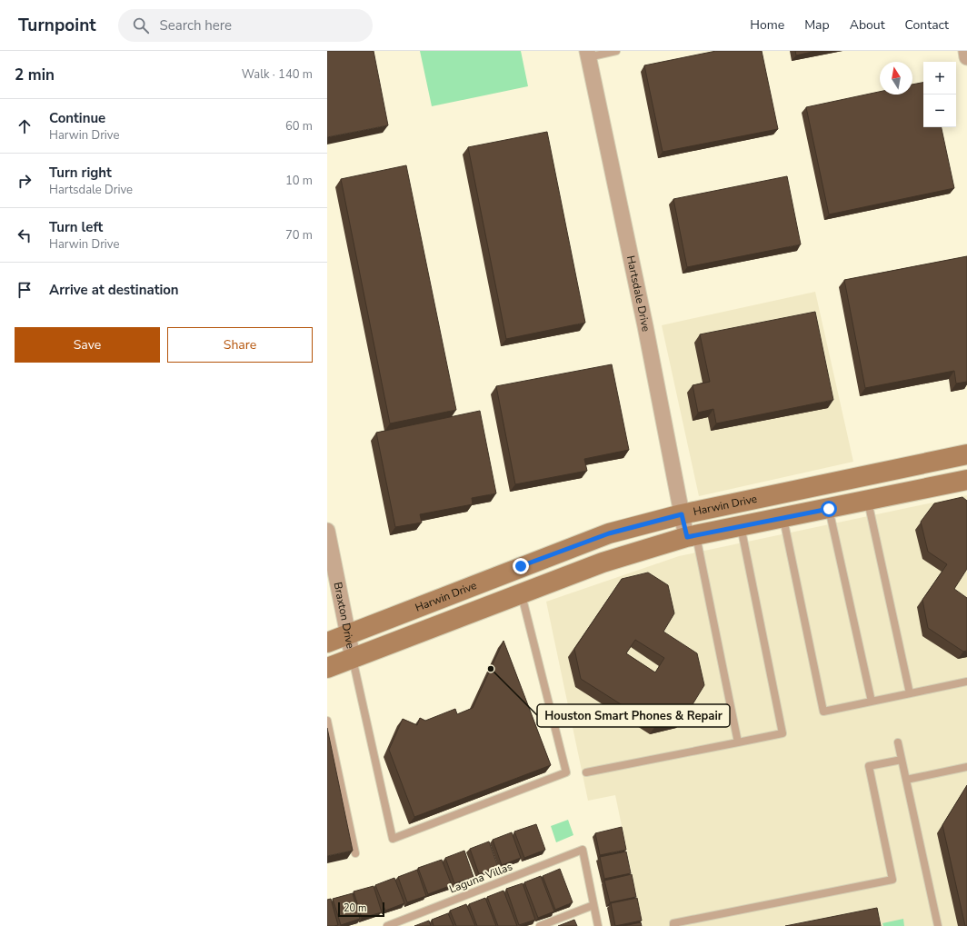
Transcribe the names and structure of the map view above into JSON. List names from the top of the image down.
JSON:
{
  "streets": {
    "main road": ["Harwin Drive"],
    "street": ["Hartsdale Drive", "Braxton Drive"],
    "lane": ["Laguna Villas"]
  },
  "crossings": [
    ["Hartsdale Drive", "Harwin Drive"],
    ["Harwin Drive", "Braxton Drive"]
  ],
  "places": ["Houston Smart Phones & Repair"],
  "scale_bar": "20 m",
  "north": "top",
  "page": {
    "header": "Turnpoint",
    "search": "Search here",
    "nav": [
      "Home",
      "Map",
      "About",
      "Contact"
    ],
    "heading": ["2 min", "Walk · 140 m"],
    "map_buttons": ["+", "−"],
    "list": [
      ["Continue", "Harwin Drive", "60 m"],
      ["Turn right", "Hartsdale Drive", "10 m"],
      ["Turn left", "Harwin Drive", "70 m"],
      "Arrive at destination"
    ],
    "buttons": ["Save", "Share"],
    "scale": "20 m"
  }
}
